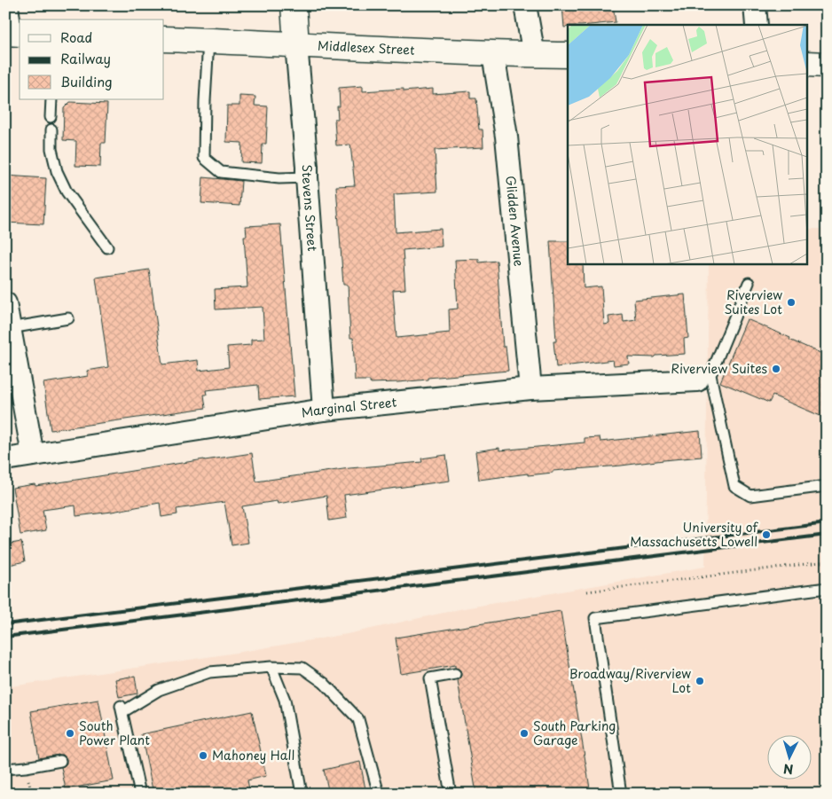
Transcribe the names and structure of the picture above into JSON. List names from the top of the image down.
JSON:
{
  "streets": {
    "main road": ["Middlesex Street", "Stevens Street"],
    "street": ["Glidden Avenue", "Marginal Street"]
  },
  "crossings": [
    ["Middlesex Street", "Stevens Street"],
    ["Middlesex Street", "Glidden Avenue"],
    ["Stevens Street", "Marginal Street"],
    ["Glidden Avenue", "Marginal Street"]
  ],
  "places": [
    "Riverview Suites Lot",
    "Riverview Suites",
    "University of Massachusetts Lowell",
    "Broadway/Riverview Lot",
    "South Power Plant",
    "South Parking Garage",
    "Mahoney Hall"
  ],
  "legend": ["Road", "Railway", "Building"],
  "north": "bottom"
}
